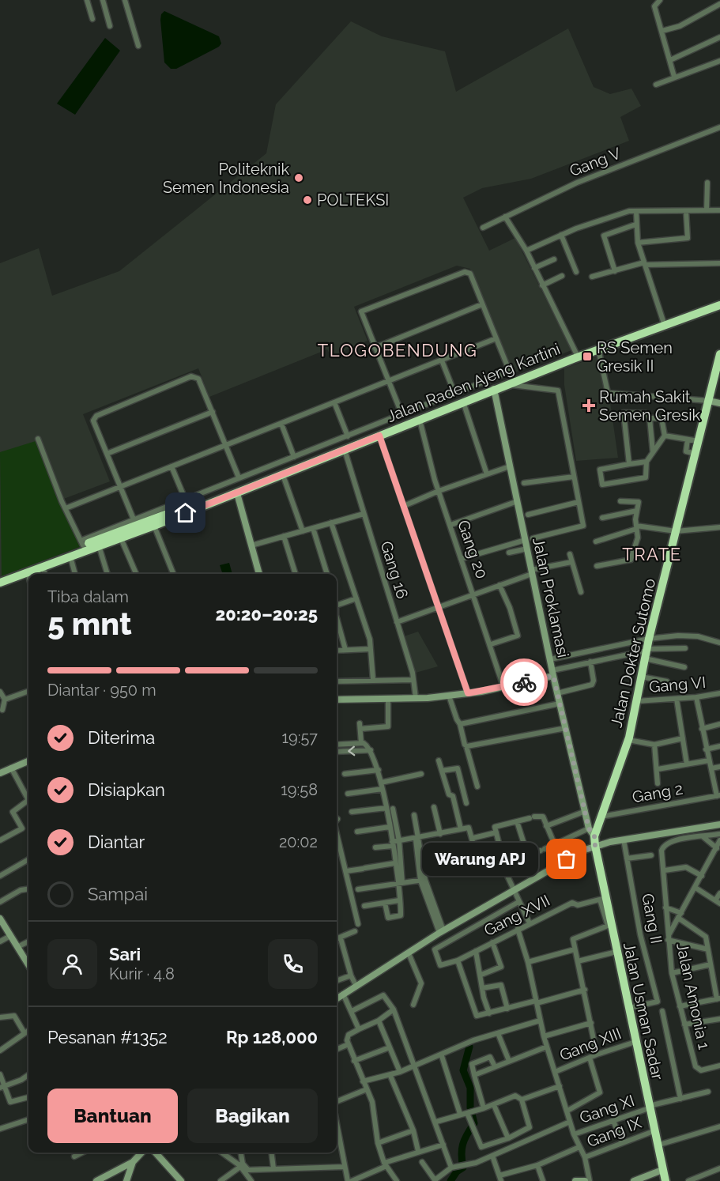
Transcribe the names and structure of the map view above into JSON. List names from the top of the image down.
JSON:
{
  "streets": {
    "highway": ["Jalan Raden Ajeng Kartini", "Jalan Dokter Sutomo", "Jalan Usman Sadar"],
    "main road": ["Jalan Proklamasi"],
    "street": [
      "Gang V",
      "Gang 20",
      "Gang 16",
      "Gang VI",
      "Gang 2",
      "Gang XVII",
      "Gang II",
      "Jalan Amonia 1",
      "Gang XIII",
      "Gang XI",
      "Gang IX"
    ]
  },
  "crossings": [
    ["Jalan Raden Ajeng Kartini", "Gang 20"],
    ["Jalan Raden Ajeng Kartini", "Gang 16"],
    ["Jalan Raden Ajeng Kartini", "Jalan Proklamasi"],
    ["Jalan Proklamasi", "Jalan Dokter Sutomo"],
    ["Jalan Dokter Sutomo", "Gang VI"],
    ["Jalan Dokter Sutomo", "Gang 2"],
    ["Jalan Dokter Sutomo", "Jalan Usman Sadar"],
    ["Gang XVII", "Jalan Usman Sadar"],
    ["Gang II", "Jalan Usman Sadar"],
    ["Jalan Usman Sadar", "Gang XIII"],
    ["Jalan Usman Sadar", "Gang XI"],
    ["Jalan Usman Sadar", "Gang IX"]
  ],
  "districts": ["TLOGOBENDUNG", "TRATE"],
  "places": {
    "other": ["Politeknik Semen Indonesia", "POLTEKSI", "Warung APJ"],
    "transit": ["RS Semen Gresik II"],
    "health": ["Rumah Sakit Semen Gresik"]
  },
  "page": {
    "heading": ["5 mnt", "Tiba dalam", "20:20–20:25"],
    "panel": [
      "Sari",
      "Kurir · 4.8",
      "Pesanan #1352",
      "Rp 128,000"
    ],
    "bar": "Diantar · 950 m",
    "list": [
      ["Diterima", "19:57"],
      ["Disiapkan", "19:58"],
      ["Diantar", "20:02"],
      "Sampai"
    ],
    "bubble": "Warung APJ",
    "buttons": ["Bantuan", "Bagikan"]
  }
}
